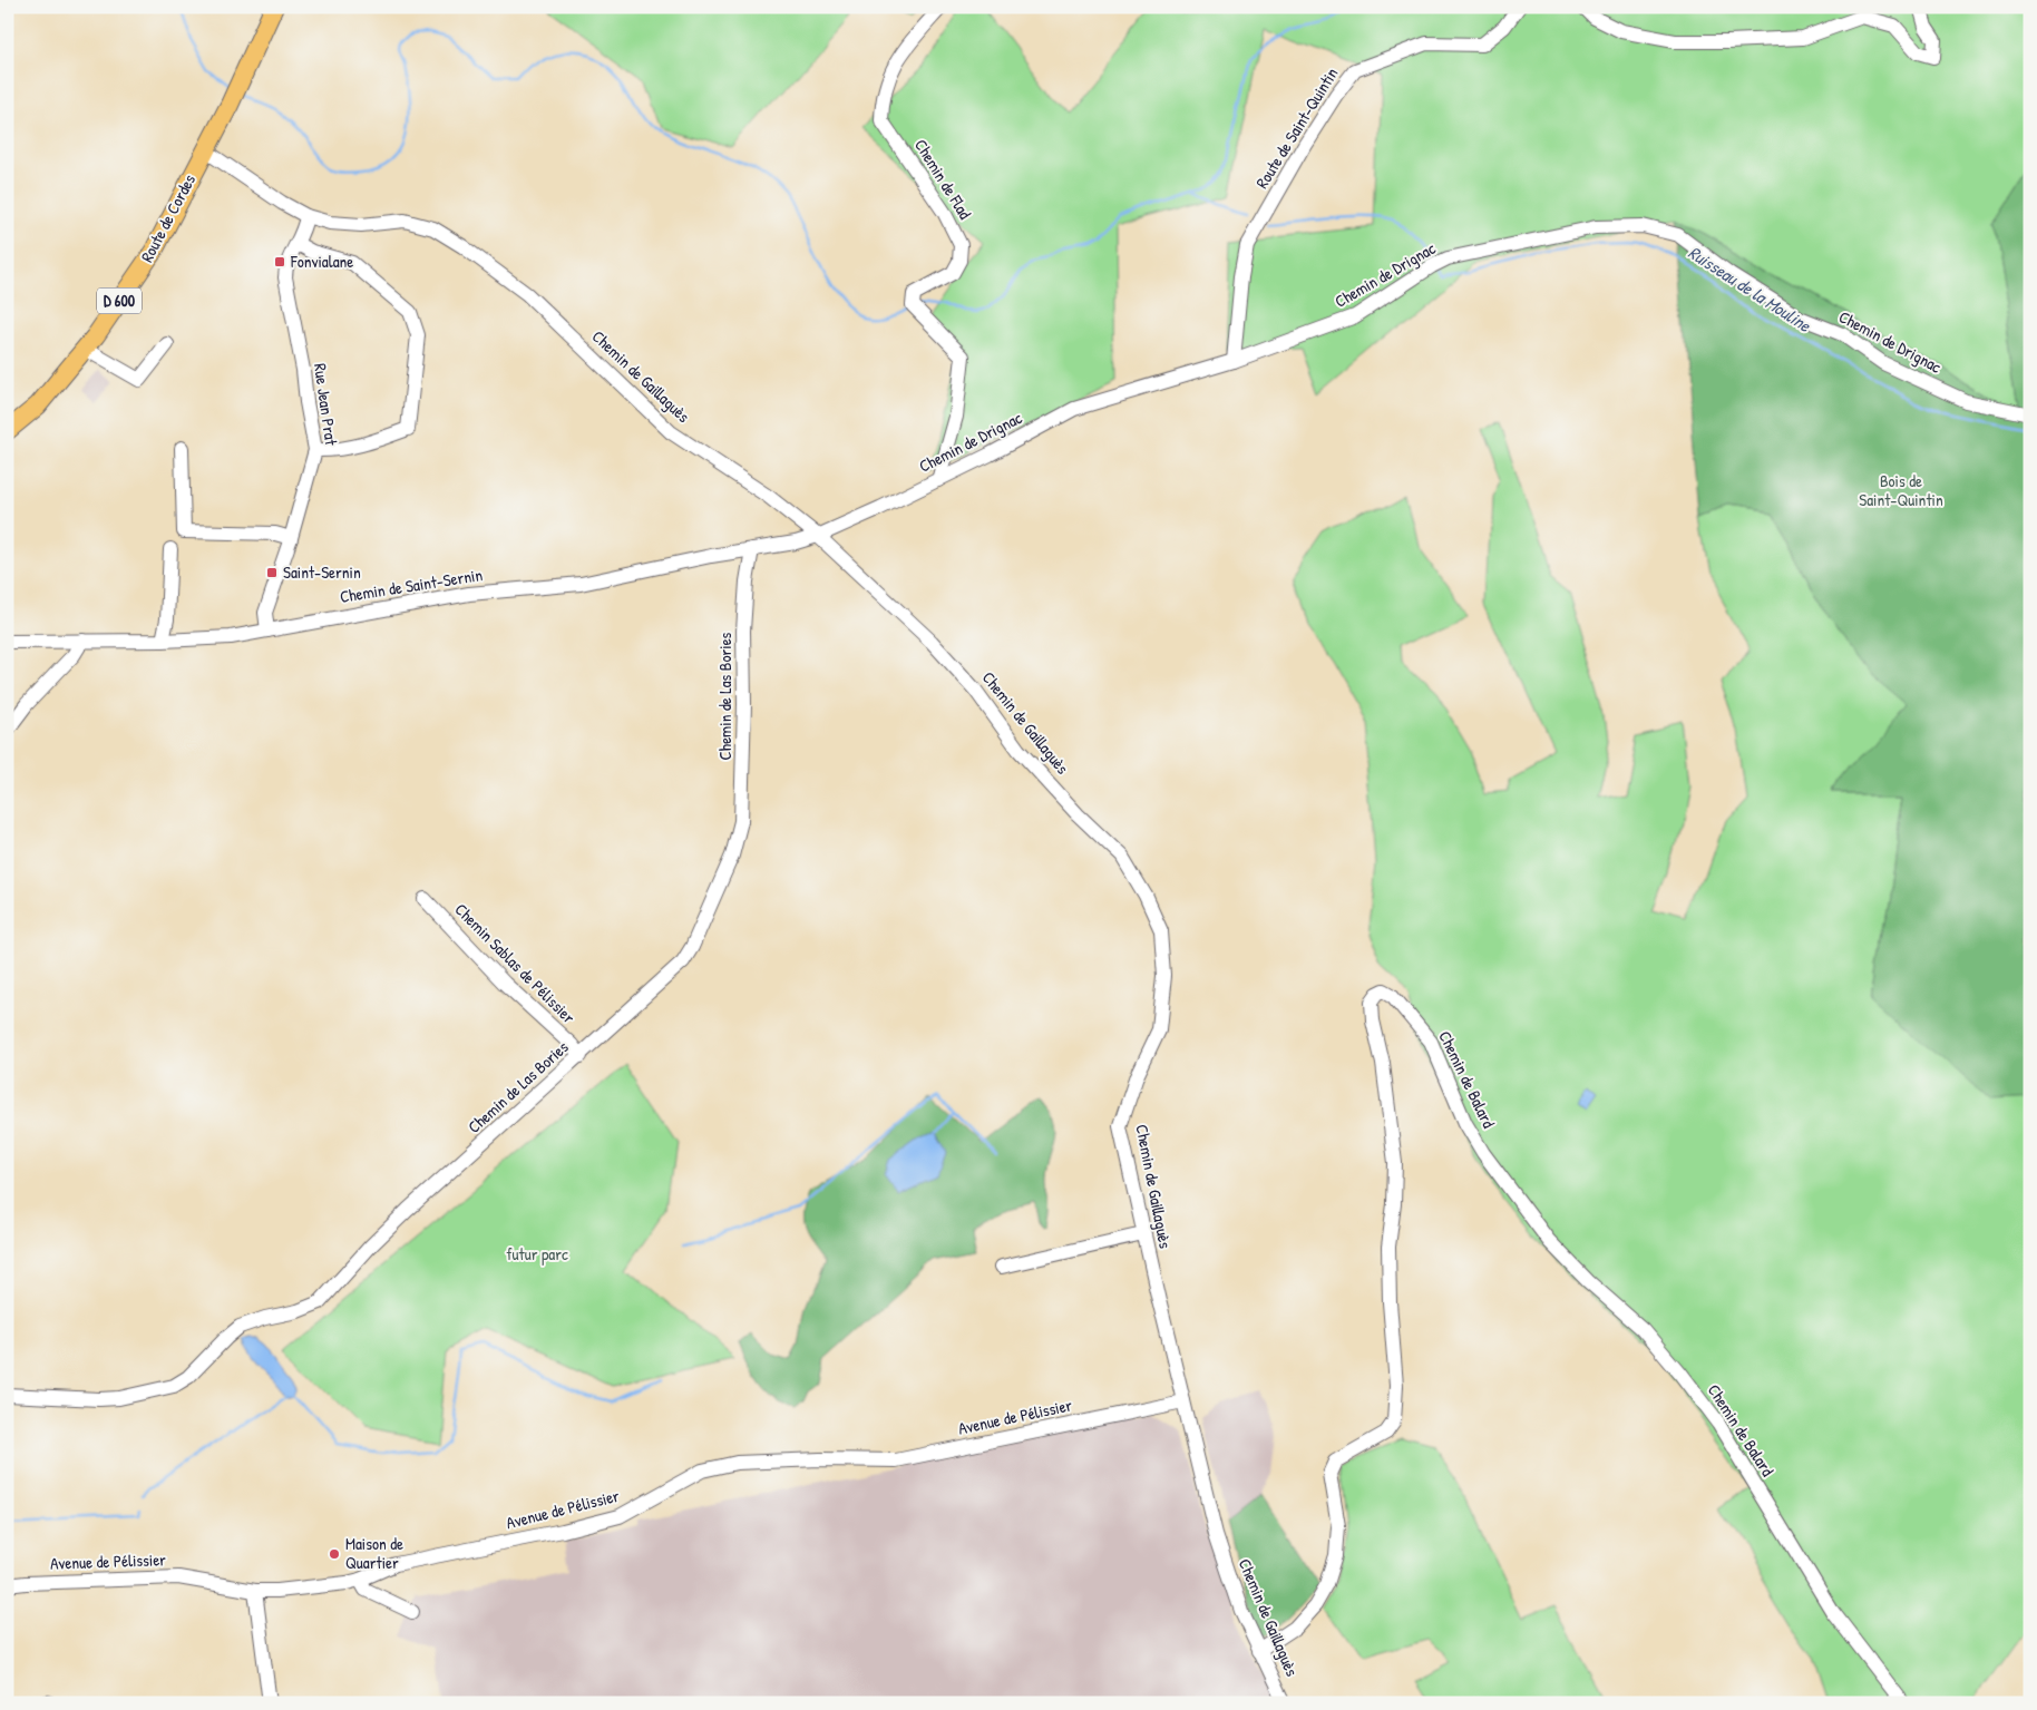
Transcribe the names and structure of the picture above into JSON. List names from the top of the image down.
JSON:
{
  "streets": {
    "main road": ["Route de Cordes", "D 600"],
    "street": [
      "Route de Saint-Quintin",
      "Chemin de Flad",
      "Chemin de Drignac",
      "Chemin de Gaillaguès",
      "Rue Jean Prat",
      "Chemin de Saint-Sernin",
      "Chemin de Las Bories",
      "Chemin Sablas de Pélissier",
      "Chemin de Balard",
      "Avenue de Pélissier"
    ]
  },
  "crossings": [
    ["Route de Saint-Quintin", "Chemin de Drignac"],
    ["Chemin de Flad", "Chemin de Drignac"],
    ["Route de Cordes", "Chemin de Gaillaguès"],
    ["Chemin de Drignac", "Chemin de Gaillaguès"],
    ["Chemin de Drignac", "Chemin de Saint-Sernin"],
    ["Chemin de Gaillaguès", "Rue Jean Prat"],
    ["Chemin de Gaillaguès", "Chemin de Saint-Sernin"],
    ["Chemin de Gaillaguès", "Chemin de Balard"],
    ["Chemin de Gaillaguès", "Avenue de Pélissier"],
    ["Rue Jean Prat", "Chemin de Saint-Sernin"],
    ["Chemin de Saint-Sernin", "Chemin de Las Bories"],
    ["Chemin de Las Bories", "Chemin Sablas de Pélissier"]
  ],
  "water": ["Ruisseau de la Mouline"],
  "parks": ["Bois de Saint-Quintin", "futur parc"],
  "places": {
    "transit": ["Fonvialane", "Saint-Sernin"],
    "other": ["Maison de Quartier"]
  }
}
